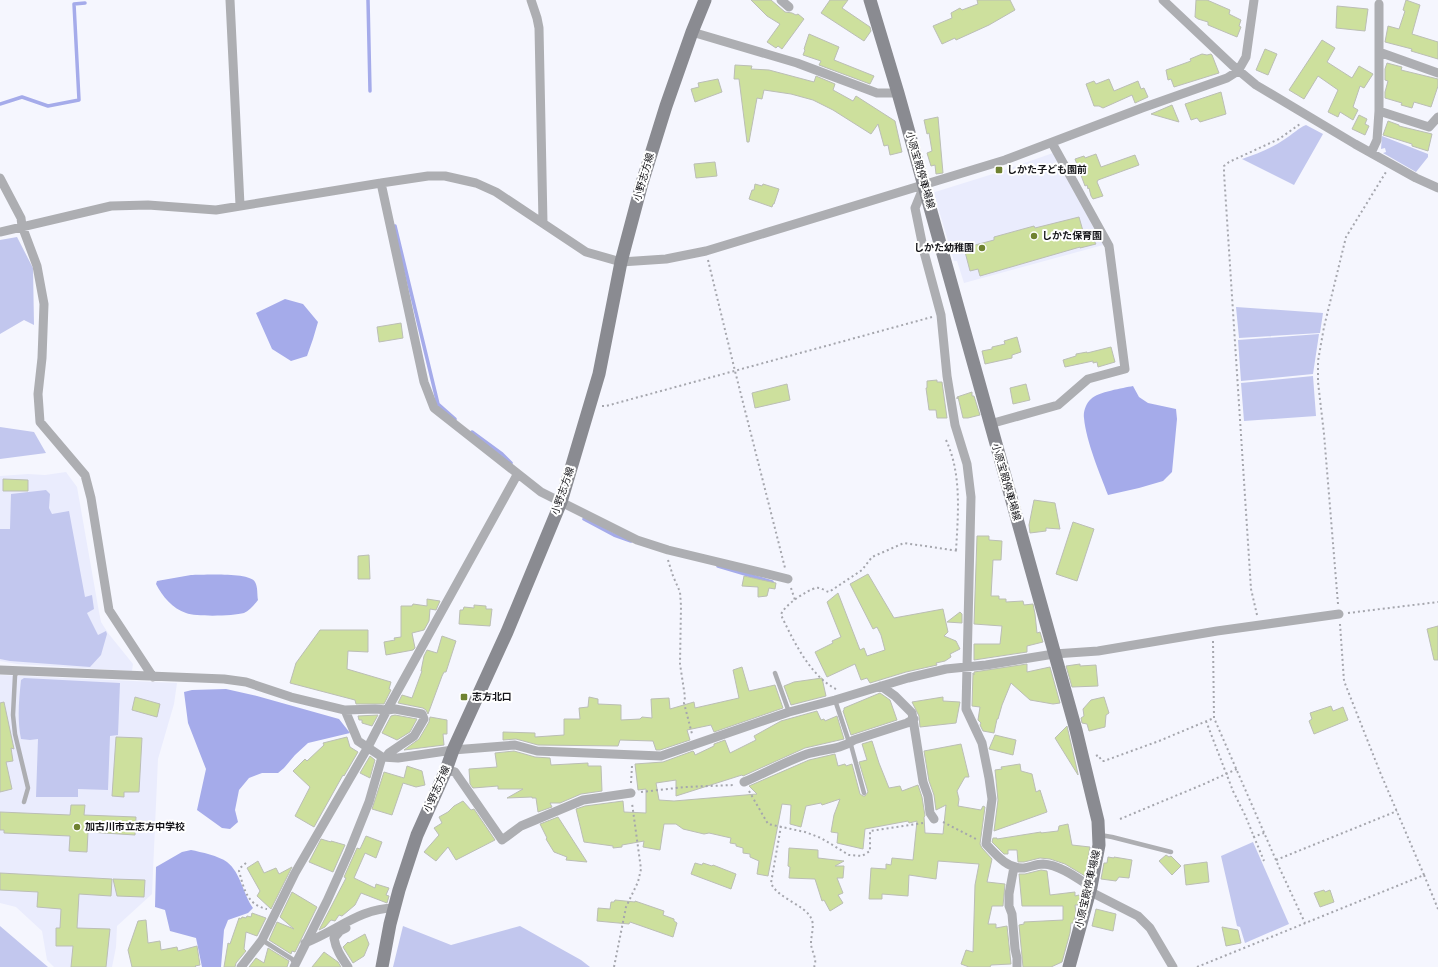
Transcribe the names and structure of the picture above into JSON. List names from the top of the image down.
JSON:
{
  "streets": {
    "main road": ["小原宝殿停車場線", "小野志方線"]
  },
  "places": {
    "transit": ["しかた子ども園前", "志方北口"],
    "other": ["しかた保育園", "しかた幼稚園", "加古川市立志方中学校"]
  }
}
